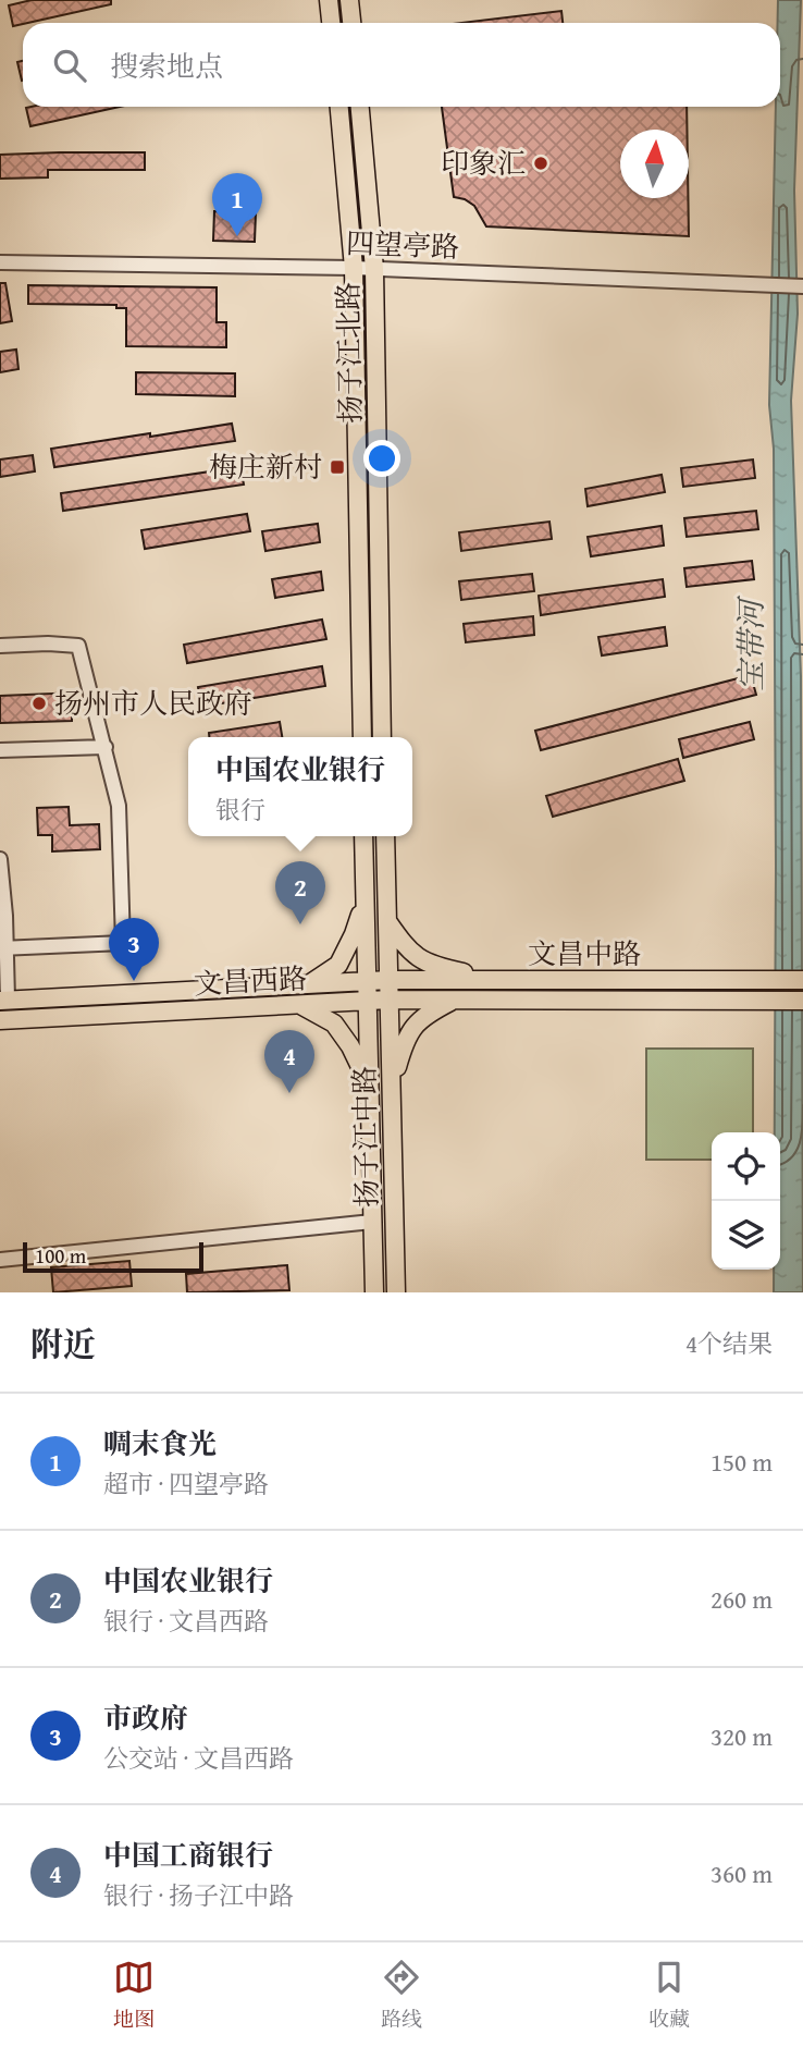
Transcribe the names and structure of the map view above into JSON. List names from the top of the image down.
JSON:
{
  "streets": {
    "main road": [
      "扬子江北路",
      "文昌中路",
      "文昌西路",
      "扬子江中路"
    ],
    "street": ["四望亭路"]
  },
  "crossings": [
    ["四望亭路", "扬子江北路"],
    ["文昌中路", "文昌西路"],
    ["文昌中路", "扬子江中路"],
    ["文昌西路", "扬子江中路"]
  ],
  "water": ["宝带河"],
  "places": {
    "other": ["印象汇", "扬州市人民政府"],
    "transit": ["梅庄新村"]
  },
  "scale_bar": "100 m",
  "north": "top",
  "page": {
    "search": "搜索地点",
    "pins": [
      "1",
      "2",
      "3",
      "4"
    ],
    "popup": ["中国农业银行", "银行"],
    "scale": "100 m",
    "heading": ["附近", "4个结果"],
    "list": [
      {
        "mark": "1",
        "name": "啁末食光",
        "note": "超市 · 四望亭路",
        "value": "150 m"
      },
      {
        "mark": "2",
        "name": "中国农业银行",
        "note": "银行 · 文昌西路",
        "value": "260 m"
      },
      {
        "mark": "3",
        "name": "市政府",
        "note": "公交站 · 文昌西路",
        "value": "320 m"
      },
      {
        "mark": "4",
        "name": "中国工商银行",
        "note": "银行 · 扬子江中路",
        "value": "360 m"
      }
    ],
    "nav": ["地图", "路线", "收藏"]
  }
}
